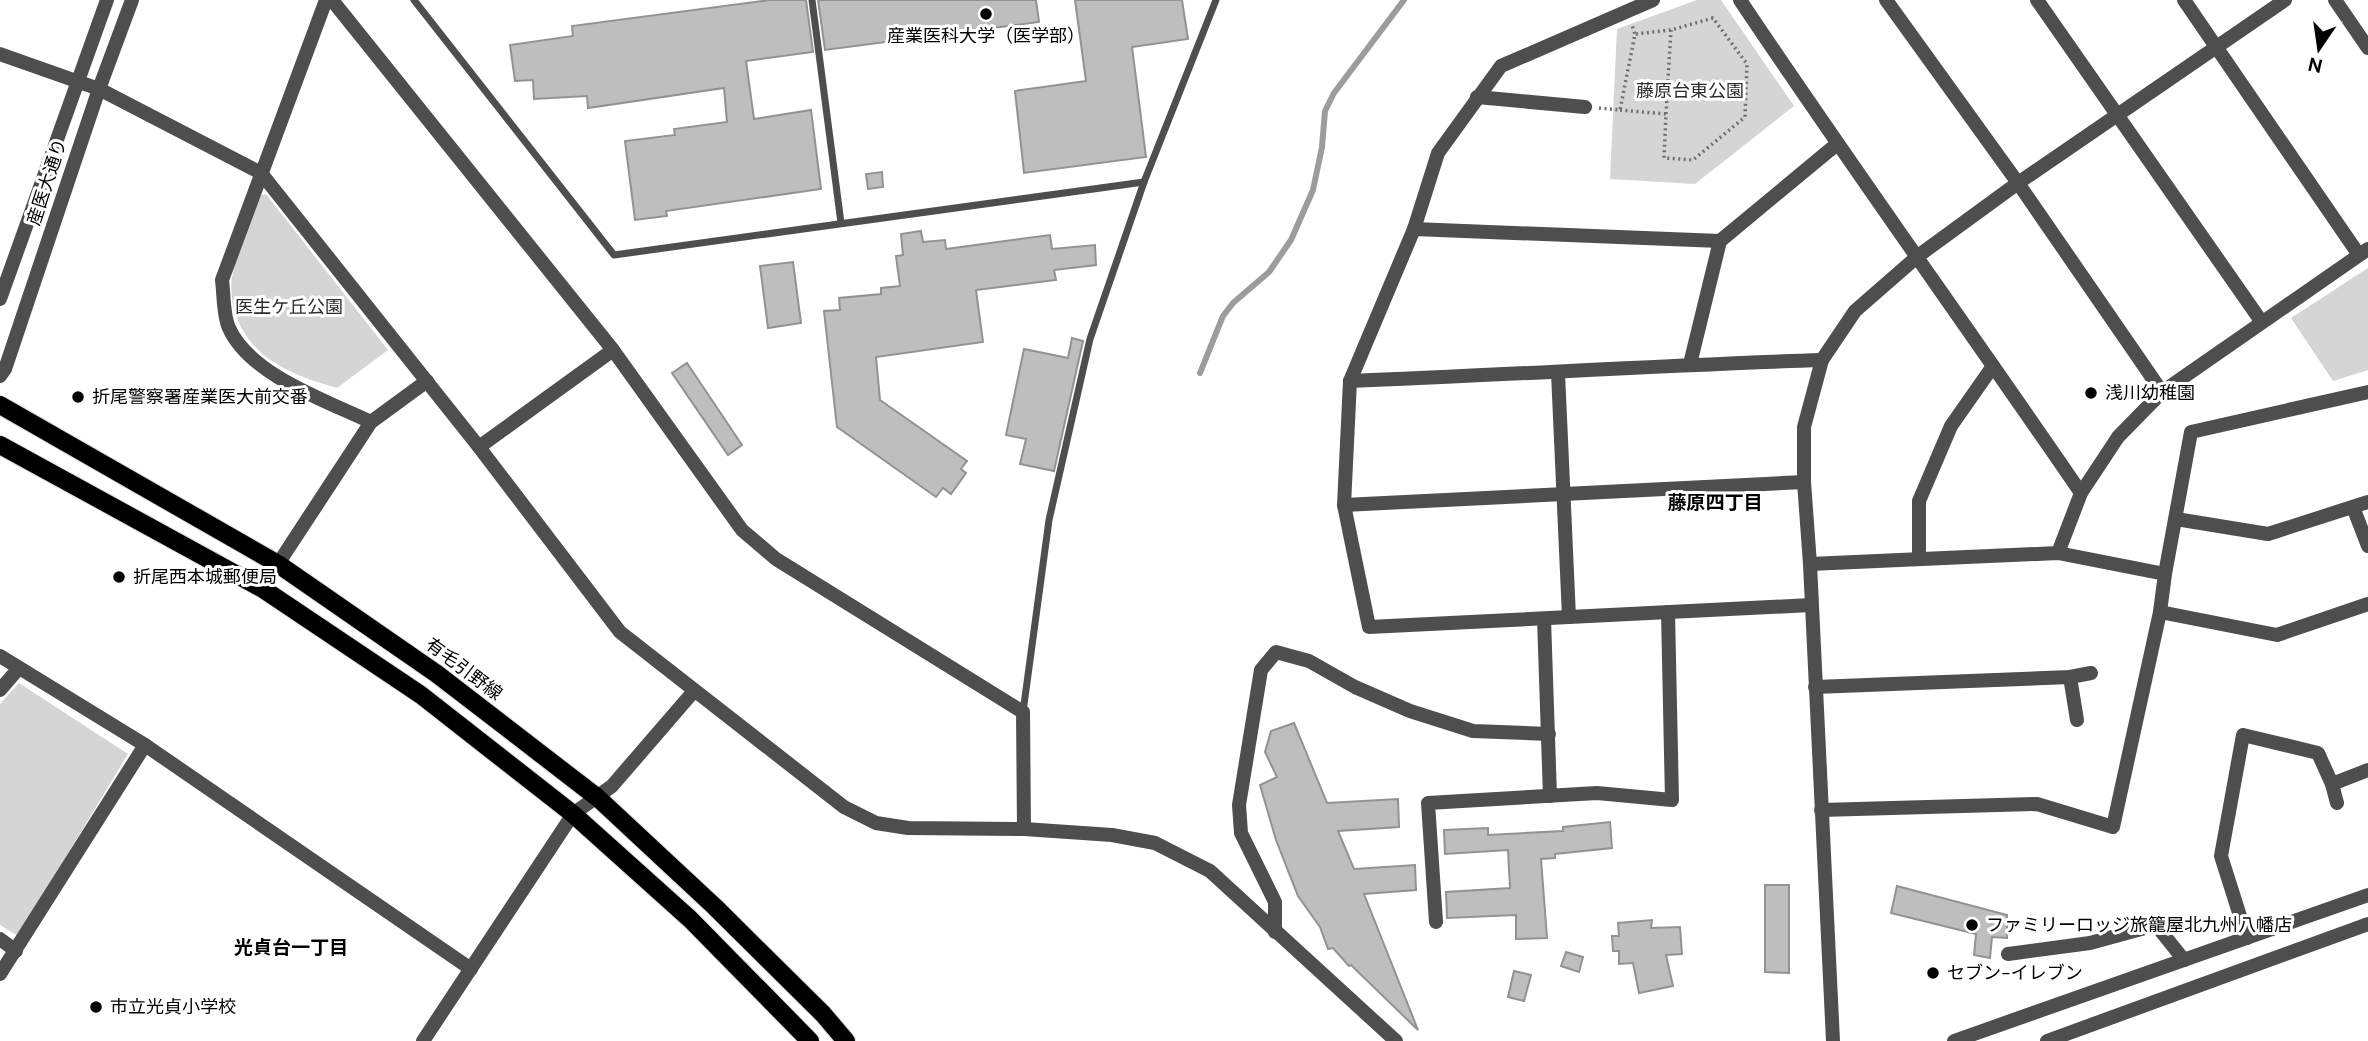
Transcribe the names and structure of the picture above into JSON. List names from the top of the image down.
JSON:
{
  "streets": {
    "main road": ["有毛引野線"],
    "street": ["産医大通り"]
  },
  "districts": ["藤原四丁目", "光貞台一丁目"],
  "parks": ["藤原台東公園", "医生ケ丘公園"],
  "places": [
    "産業医科大学（医学部）",
    "浅川幼稚園",
    "折尾警察署産業医大前交番",
    "折尾西本城郵便局",
    "ファミリーロッジ旅籠屋北九州八幡店",
    "セブン-イレブン",
    "市立光貞小学校"
  ],
  "north": "bottom"
}
